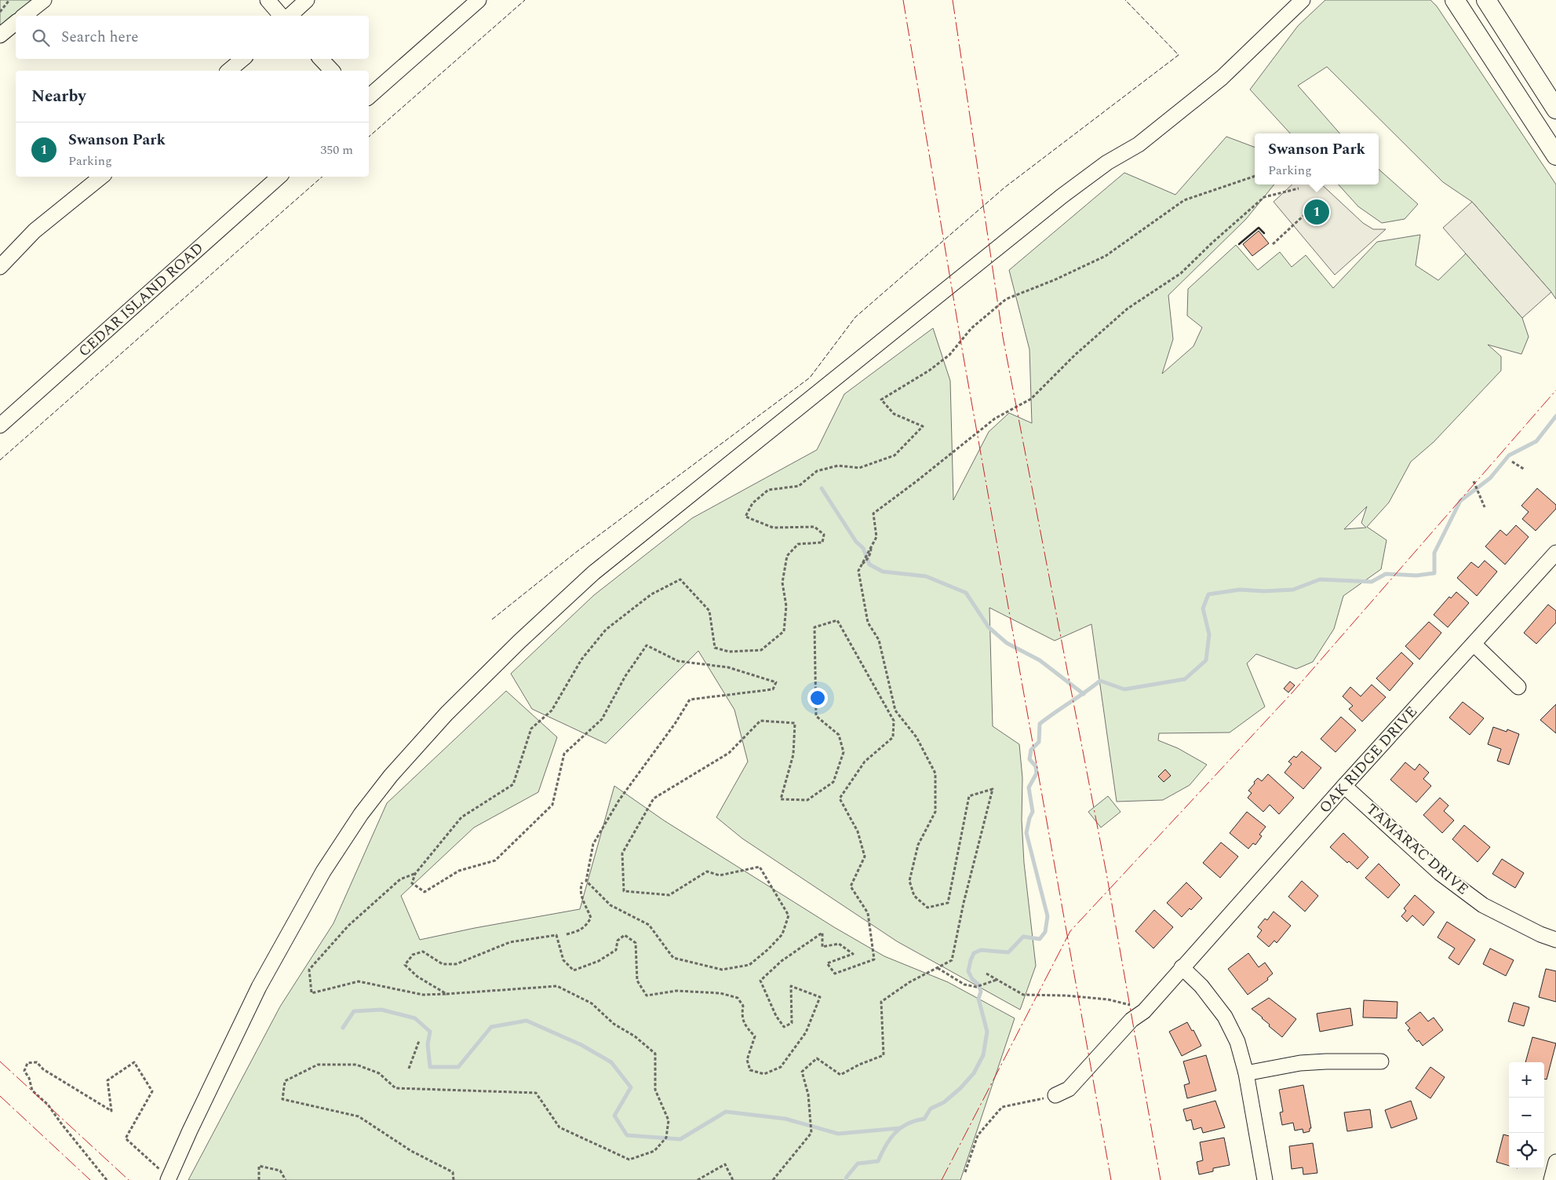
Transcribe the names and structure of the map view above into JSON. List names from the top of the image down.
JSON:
{
  "streets": {
    "street": ["CEDAR ISLAND ROAD", "OAK RIDGE DRIVE", "TAMARAC DRIVE"]
  },
  "crossings": [
    ["OAK RIDGE DRIVE", "TAMARAC DRIVE"]
  ],
  "page": {
    "search": "Search here",
    "heading": "Nearby",
    "list": [
      {
        "mark": "1",
        "name": "Swanson Park",
        "note": "Parking",
        "value": "350 m"
      }
    ],
    "popup": ["Swanson Park", "Parking"],
    "pins": "1",
    "map_buttons": ["+", "−"]
  }
}
